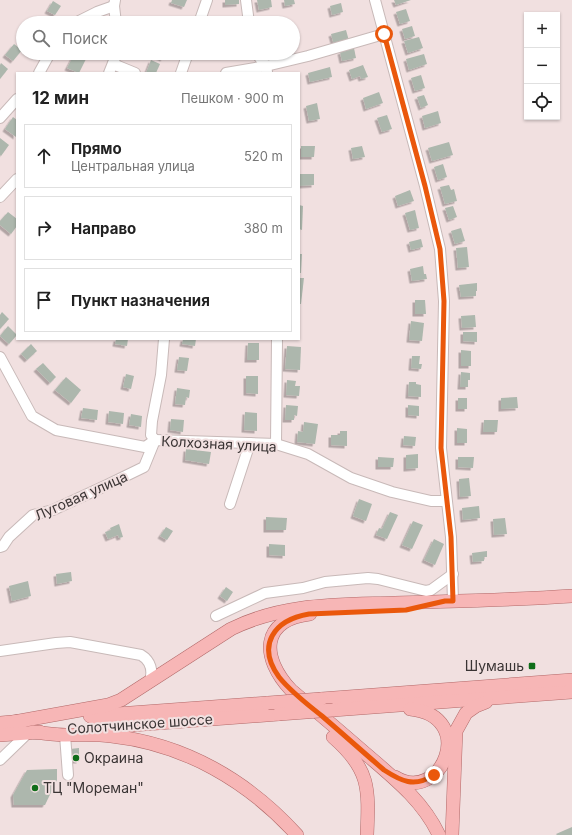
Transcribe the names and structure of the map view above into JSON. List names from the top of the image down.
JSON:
{
  "streets": {
    "main road": ["Солотчинское шоссе"],
    "street": ["Колхозная улица", "Луговая улица"]
  },
  "crossings": [
    ["Колхозная улица", "Луговая улица"]
  ],
  "places": {
    "transit": ["Шумашь"],
    "other": ["Окраина", "ТЦ \"Мореман\""]
  },
  "page": {
    "map_buttons": ["+", "−"],
    "search": "Поиск",
    "heading": ["12 мин", "Пешком · 900 m"],
    "list": [
      ["Прямо", "Центральная улица", "520 m"],
      ["Направо", "380 m"],
      "Пункт назначения"
    ]
  }
}
